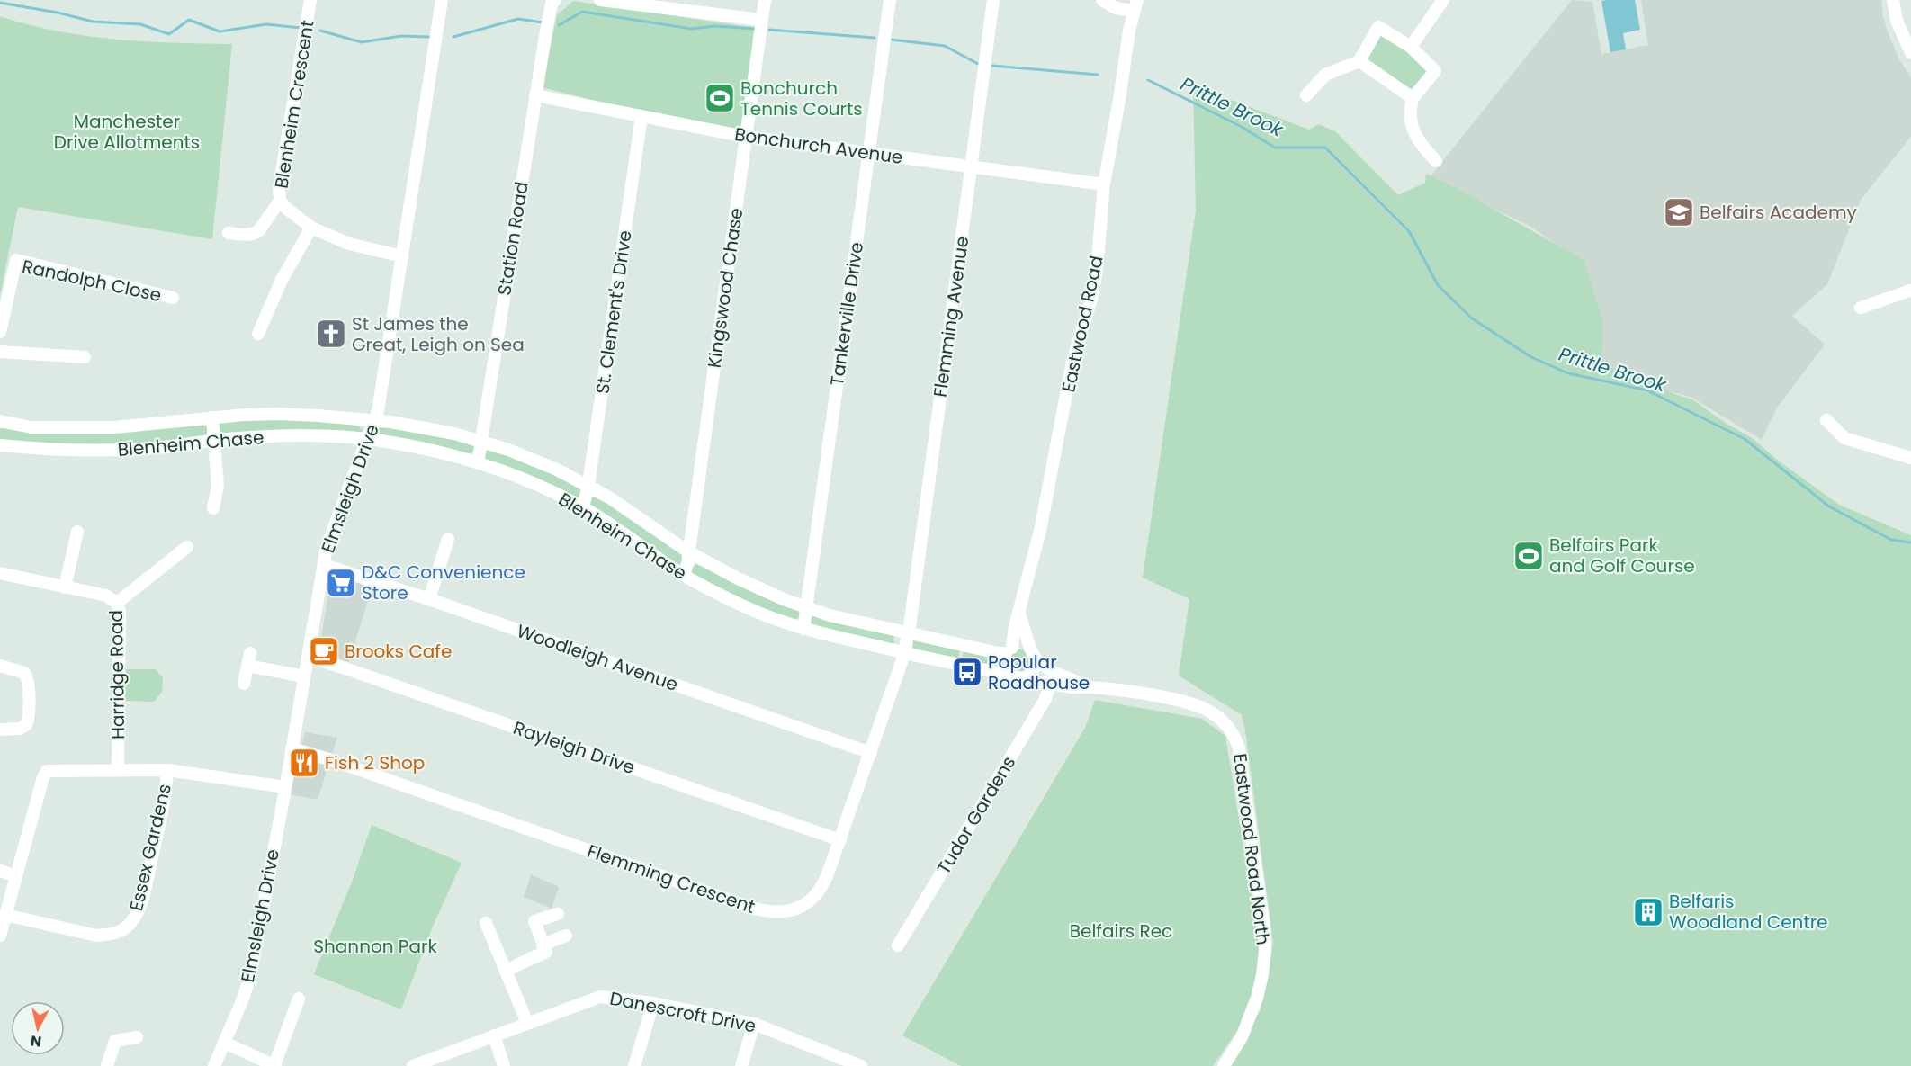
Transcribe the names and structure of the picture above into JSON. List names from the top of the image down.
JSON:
{
  "streets": {
    "street": [
      "Blenheim Crescent",
      "Bonchurch Avenue",
      "Station Road",
      "Randolph Close",
      "Kingswood Chase",
      "St. Clement's Drive",
      "Tankerville Drive",
      "Flemming Avenue",
      "Eastwood Road",
      "Blenheim Chase",
      "Elmsleigh Drive",
      "Woodleigh Avenue",
      "Harridge Road",
      "Rayleigh Drive",
      "Tudor Gardens",
      "Essex Gardens",
      "Eastwood Road North",
      "Flemming Crescent",
      "Danescroft Drive"
    ]
  },
  "crossings": [
    ["Blenheim Crescent", "Elmsleigh Drive"],
    ["Bonchurch Avenue", "Station Road"],
    ["Bonchurch Avenue", "Kingswood Chase"],
    ["Bonchurch Avenue", "St. Clement's Drive"],
    ["Bonchurch Avenue", "Tankerville Drive"],
    ["Bonchurch Avenue", "Flemming Avenue"],
    ["Bonchurch Avenue", "Eastwood Road"],
    ["Station Road", "Blenheim Chase"],
    ["Kingswood Chase", "Blenheim Chase"],
    ["St. Clement's Drive", "Blenheim Chase"],
    ["Tankerville Drive", "Blenheim Chase"],
    ["Flemming Avenue", "Blenheim Chase"],
    ["Flemming Avenue", "Flemming Crescent"],
    ["Eastwood Road", "Blenheim Chase"],
    ["Blenheim Chase", "Elmsleigh Drive"],
    ["Blenheim Chase", "Flemming Crescent"],
    ["Elmsleigh Drive", "Woodleigh Avenue"],
    ["Elmsleigh Drive", "Rayleigh Drive"],
    ["Elmsleigh Drive", "Flemming Crescent"],
    ["Woodleigh Avenue", "Flemming Crescent"],
    ["Rayleigh Drive", "Flemming Crescent"]
  ],
  "water": ["Prittle Brook"],
  "parks": ["Manchester Drive Allotments", "Belfairs Rec", "Shannon Park"],
  "places": {
    "sports": ["Bonchurch Tennis Courts", "Belfairs Park and Golf Course"],
    "school or university": ["Belfairs Academy"],
    "church": ["St James the Great, Leigh on Sea"],
    "supermarket": ["D&C Convenience Store"],
    "cafe": ["Brooks Cafe"],
    "bus stop": ["Popular Roadhouse"],
    "restaurant": ["Fish 2 Shop"],
    "building": ["Belfaris Woodland Centre"]
  },
  "north": "bottom"
}
